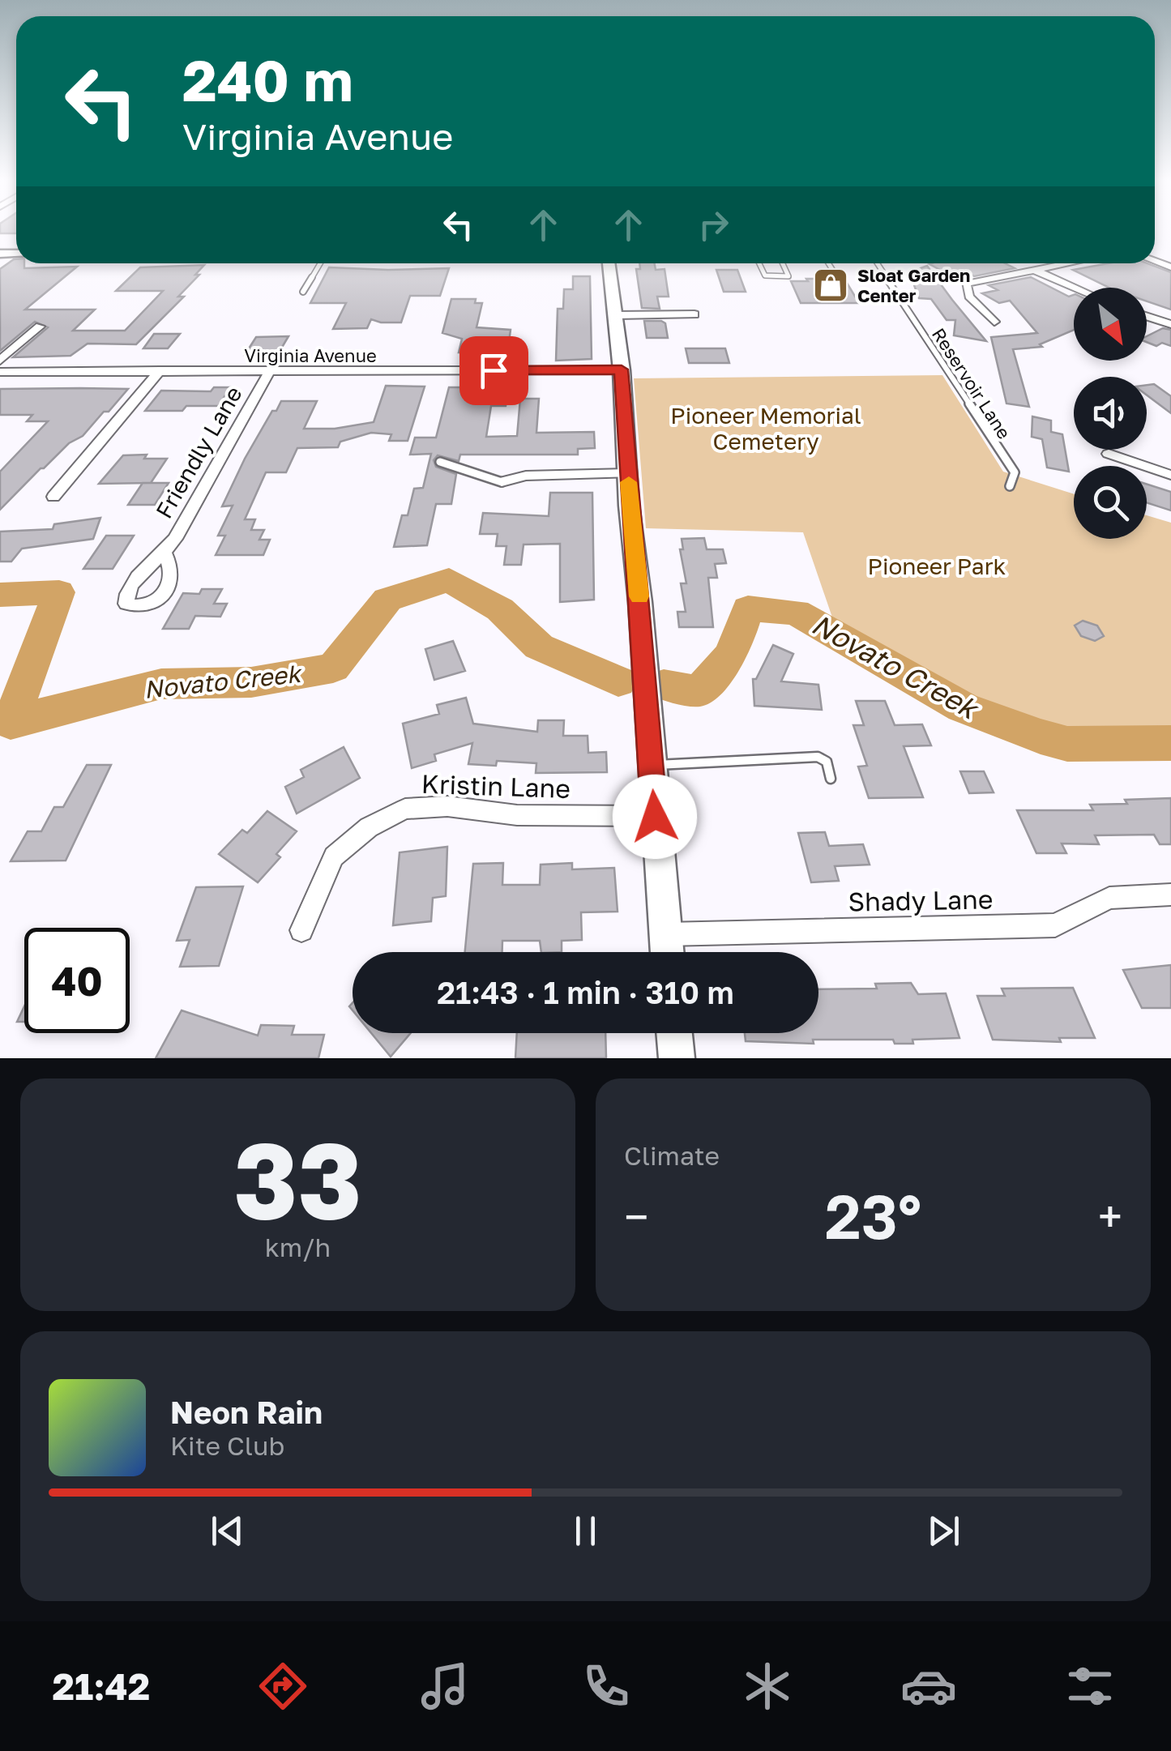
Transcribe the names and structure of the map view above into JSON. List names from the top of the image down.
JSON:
{
  "streets": {
    "street": [
      "Virginia Avenue",
      "Friendly Lane",
      "Kristin Lane",
      "Shady Lane"
    ],
    "lane": ["Reservoir Lane"]
  },
  "crossings": [
    ["Virginia Avenue", "Friendly Lane"]
  ],
  "water": ["Novato Creek"],
  "parks": ["Pioneer Memorial Cemetery", "Pioneer Park"],
  "places": {
    "shop": ["Sloat Garden Center"]
  },
  "north": "bottom right",
  "page": {
    "turn": ["240 m", "Virginia Avenue"],
    "limit": "40",
    "trip": "21:43 · 1 min · 310 m",
    "tile": [
      ["33", "km/h"],
      "Climate"
    ],
    "heat": ["−", "23°", "+"],
    "song": ["Neon Rain", "Kite Club"],
    "tabs": "21:42"
  }
}
